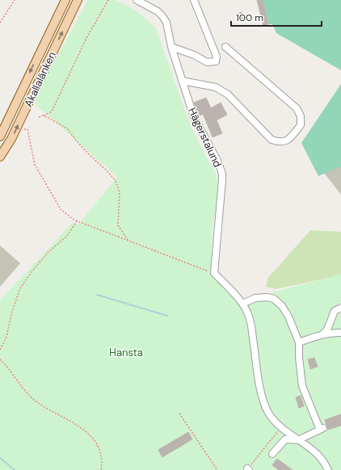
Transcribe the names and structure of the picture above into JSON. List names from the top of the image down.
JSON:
{
  "streets": {
    "main road": ["Akallalänken"],
    "street": ["Hägerstalund"]
  },
  "parks": ["Hansta"],
  "scale_bar": "100 m"
}
